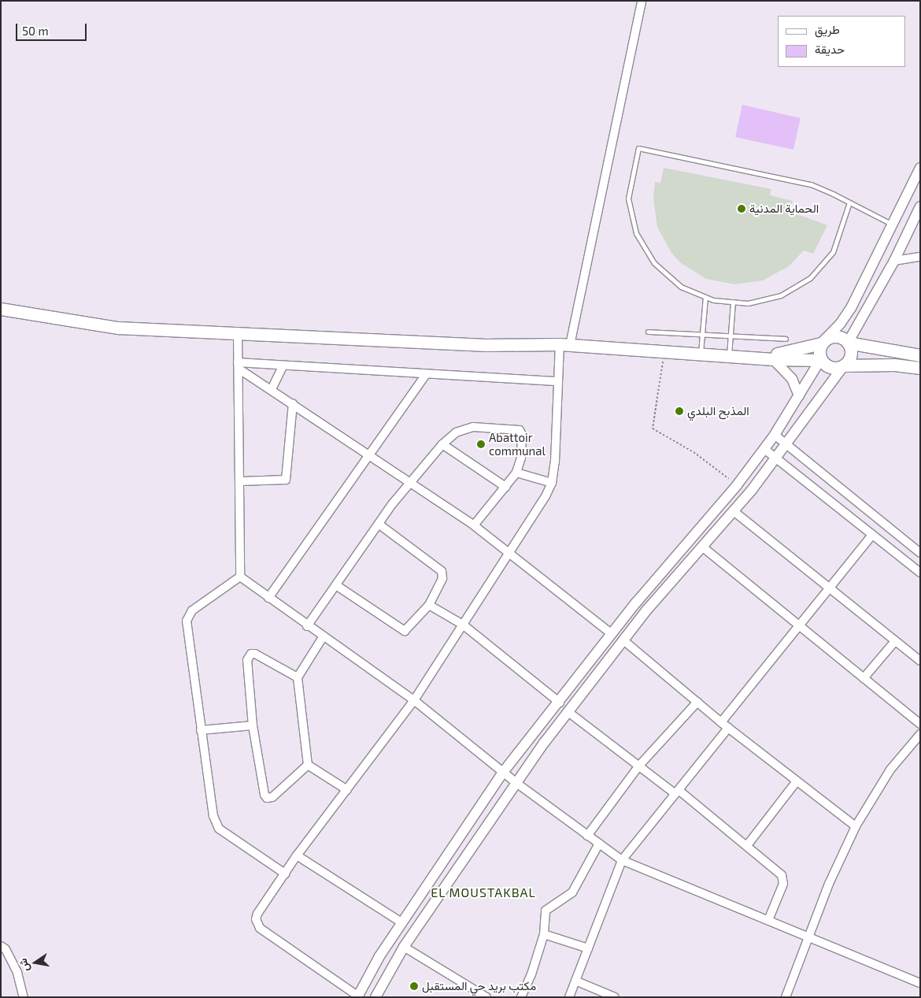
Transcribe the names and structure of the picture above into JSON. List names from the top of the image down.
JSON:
{
  "districts": ["EL MOUSTAKBAL"],
  "places": [
    "الحماية المدنية",
    "المذبح البلدي",
    "Abattoir communal",
    "مكتب بريد حي المستقبل"
  ],
  "legend": ["طريق", "حديقة"],
  "scale_bar": "50 m",
  "north": "left"
}
